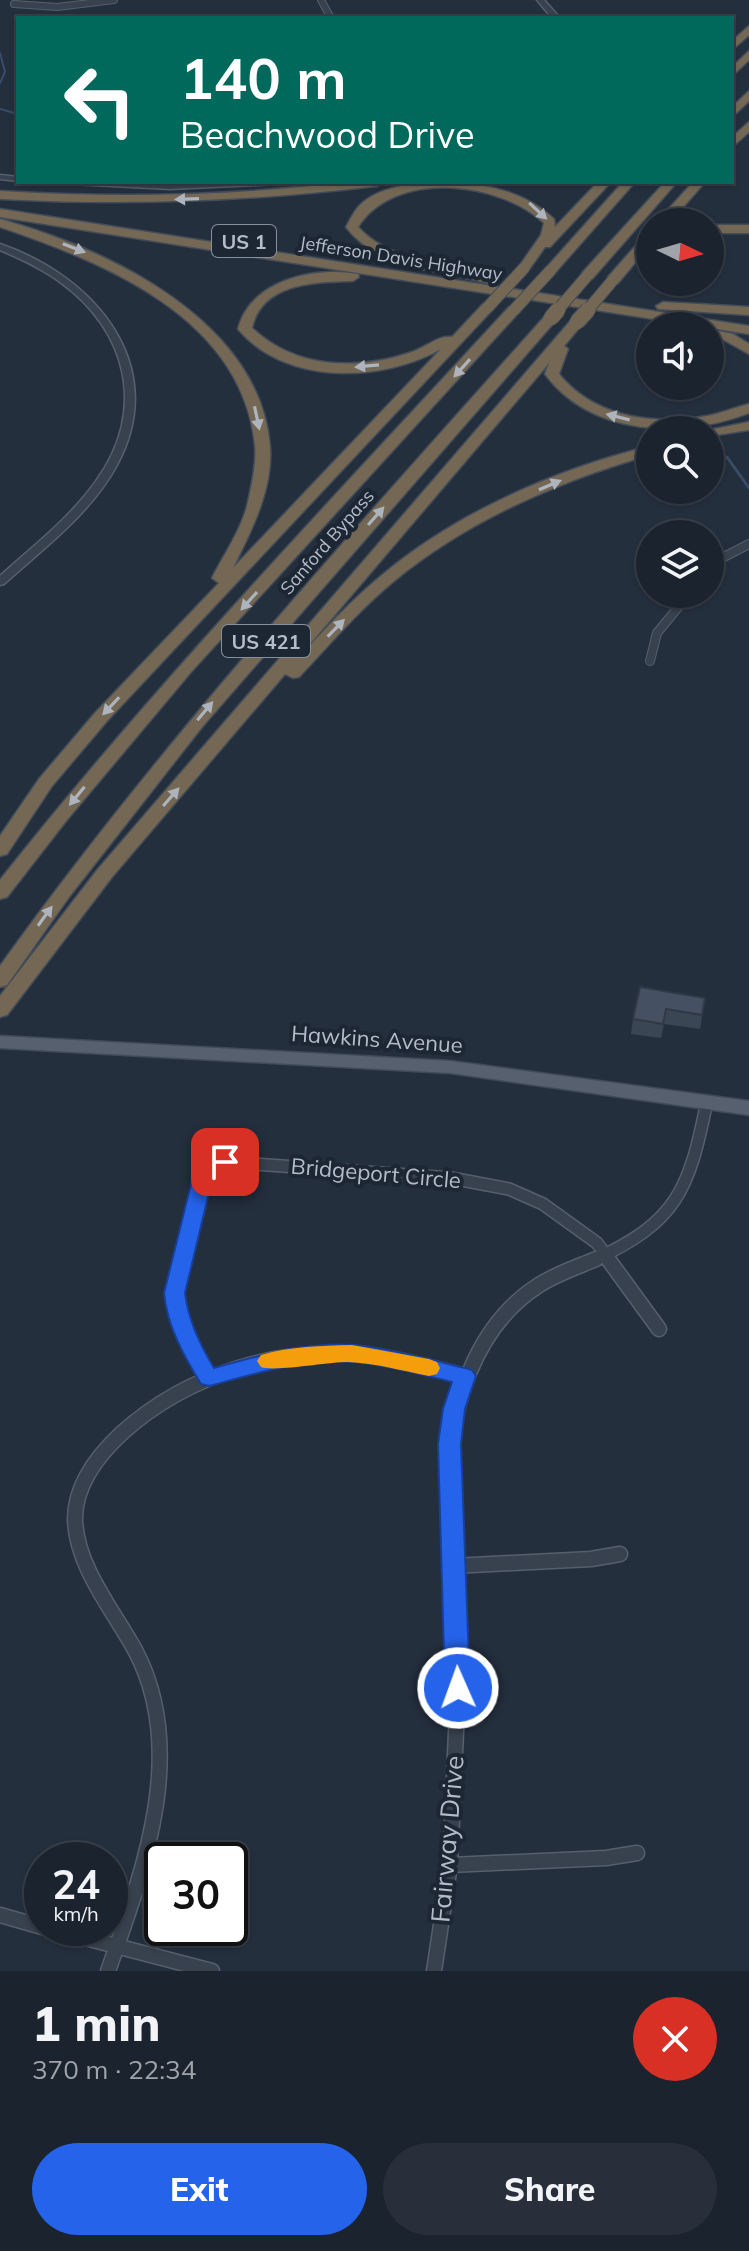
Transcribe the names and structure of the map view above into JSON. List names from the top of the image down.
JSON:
{
  "streets": {
    "highway": [
      "US 1",
      "Jefferson Davis Highway",
      "Sanford Bypass",
      "US 421"
    ],
    "main road": ["Hawkins Avenue"],
    "street": ["Bridgeport Circle", "Fairway Drive"]
  },
  "crossings": [
    ["Hawkins Avenue", "Fairway Drive"],
    ["Bridgeport Circle", "Fairway Drive"]
  ],
  "north": "right",
  "page": {
    "turn": ["140 m", "Beachwood Drive"],
    "speed": "24 km/h",
    "limit": "30",
    "heading": ["1 min", "370 m · 22:34"],
    "buttons": ["Exit", "Share"]
  }
}
